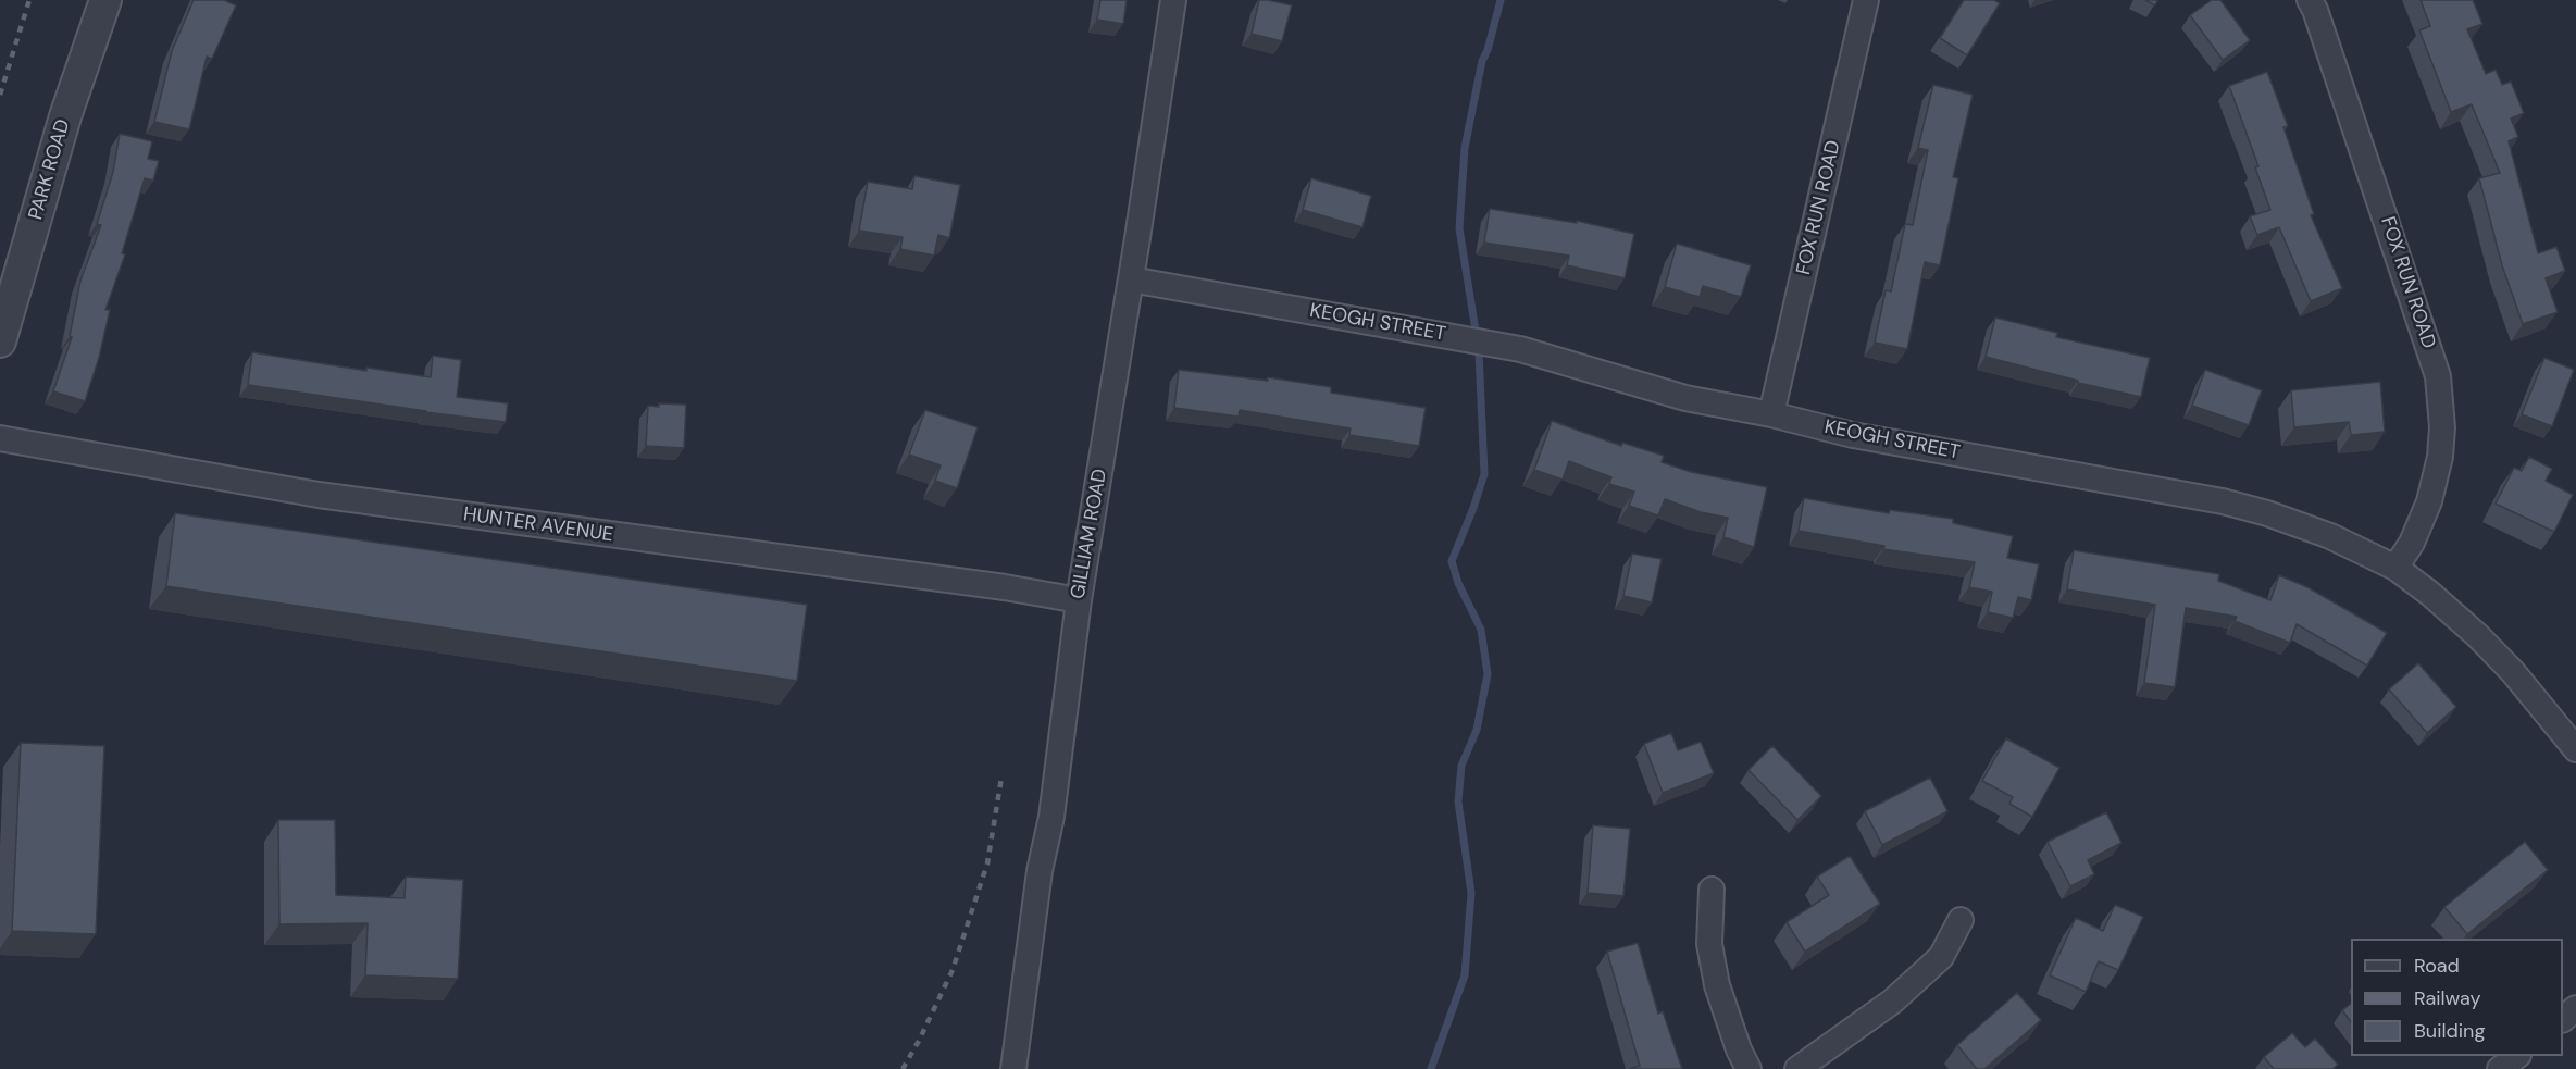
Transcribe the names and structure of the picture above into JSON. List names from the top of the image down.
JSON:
{
  "streets": {
    "street": [
      "PARK ROAD",
      "FOX RUN ROAD",
      "KEOGH STREET",
      "HUNTER AVENUE",
      "GILLIAM ROAD"
    ]
  },
  "crossings": [
    ["FOX RUN ROAD", "KEOGH STREET"],
    ["KEOGH STREET", "GILLIAM ROAD"],
    ["HUNTER AVENUE", "GILLIAM ROAD"]
  ],
  "legend": ["Road", "Railway", "Building"]
}
